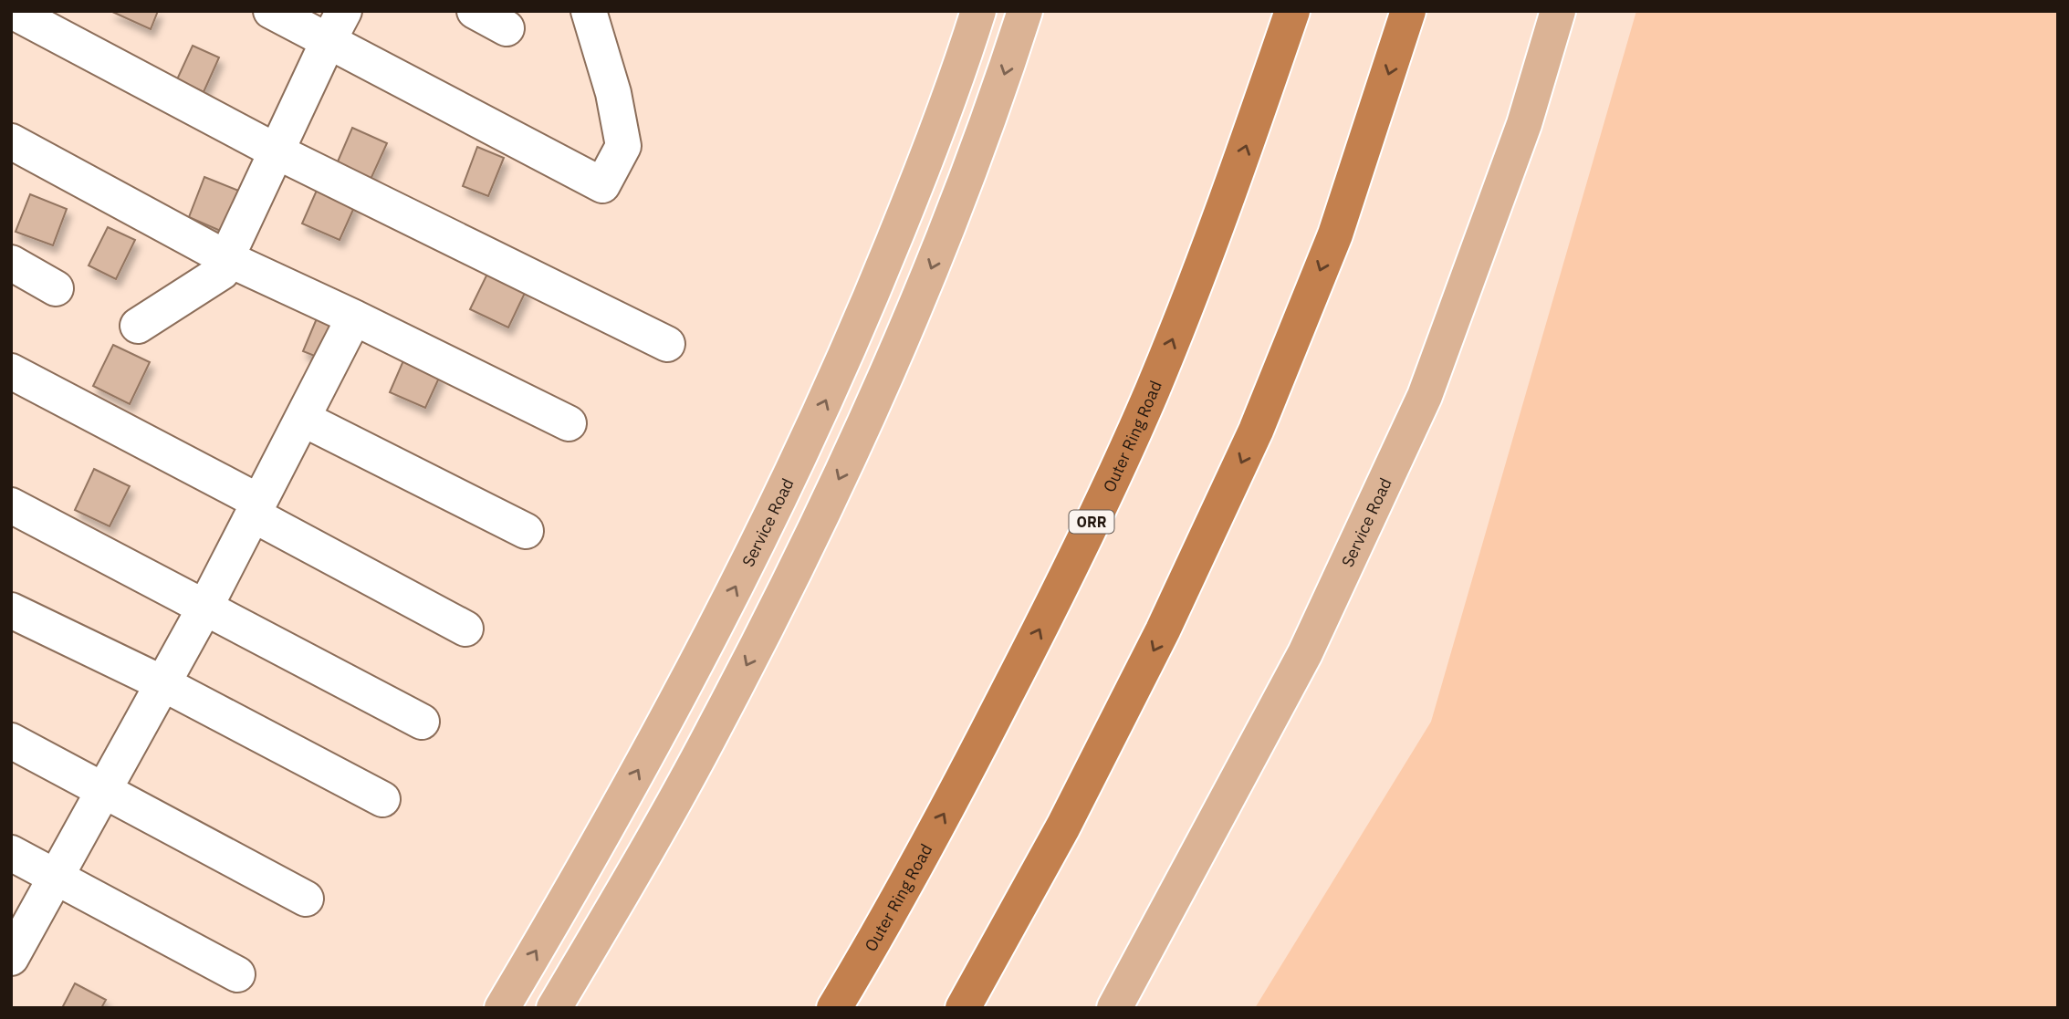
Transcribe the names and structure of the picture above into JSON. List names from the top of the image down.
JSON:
{
  "streets": {
    "highway": ["Outer Ring Road", "ORR"],
    "main road": ["Service Road"]
  }
}
